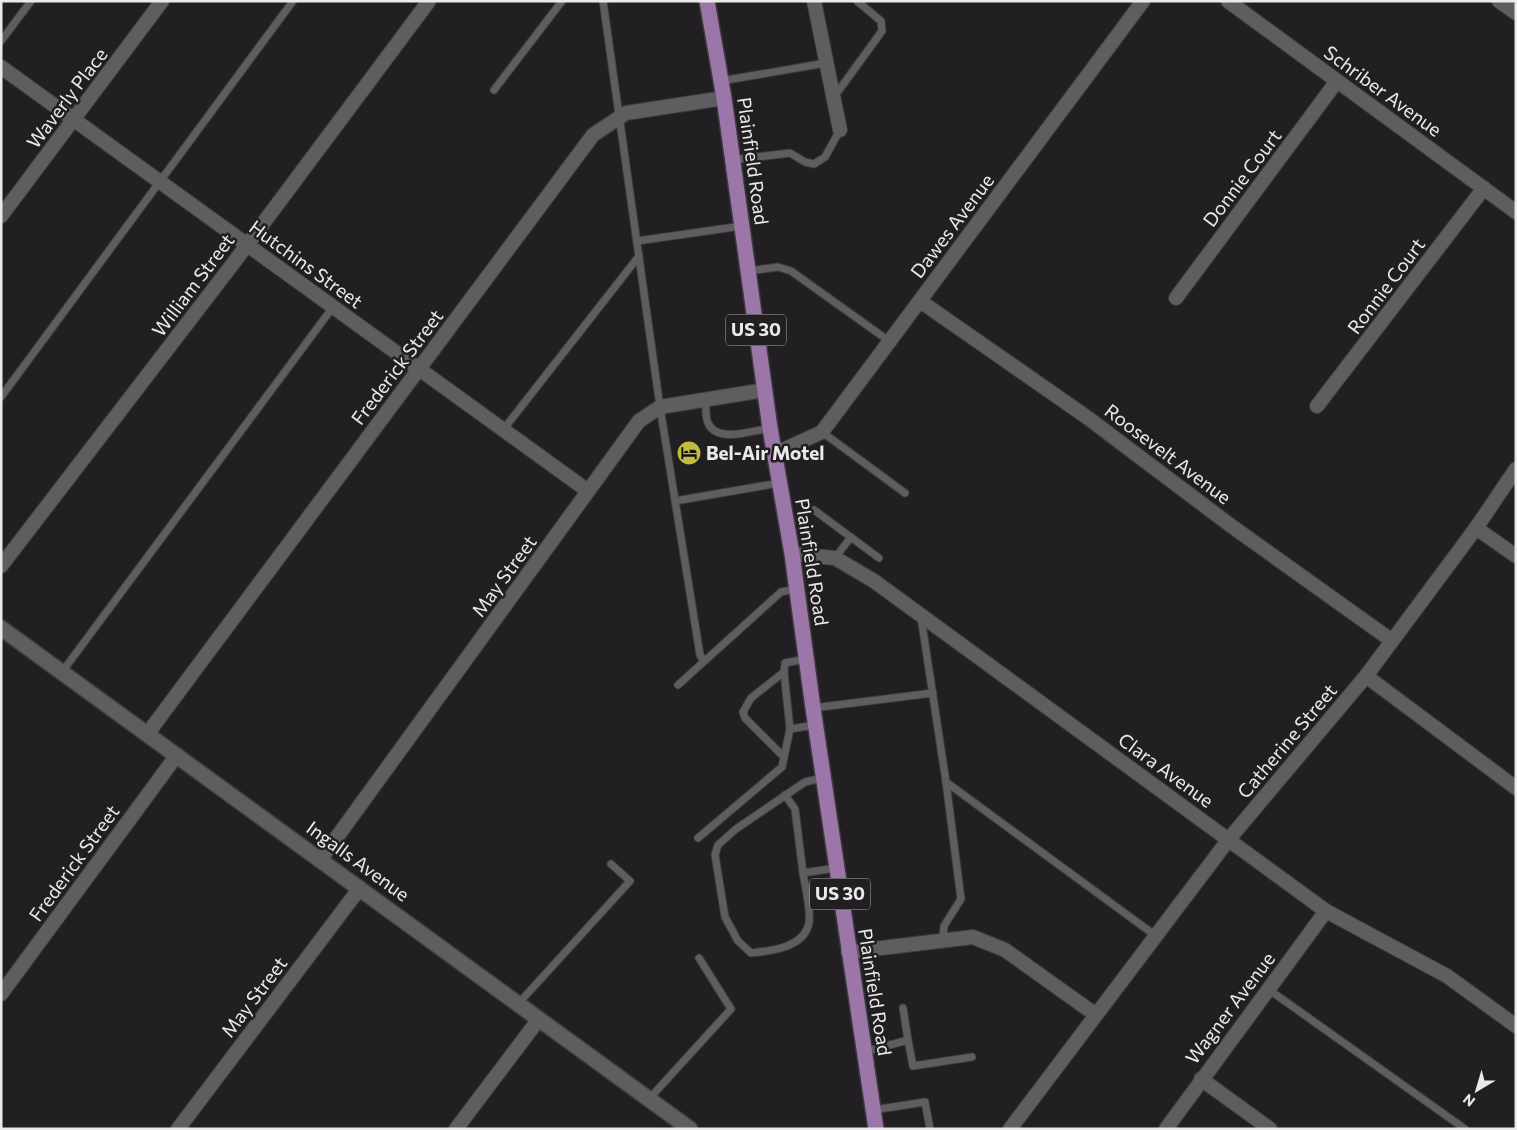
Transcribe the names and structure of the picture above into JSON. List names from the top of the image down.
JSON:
{
  "streets": {
    "main road": ["Plainfield Road", "US 30"],
    "street": [
      "Schriber Avenue",
      "Waverly Place",
      "Donnie Court",
      "Dawes Avenue",
      "Hutchins Street",
      "William Street",
      "Ronnie Court",
      "Frederick Street",
      "Roosevelt Avenue",
      "May Street",
      "Catherine Street",
      "Clara Avenue",
      "Ingalls Avenue",
      "Wagner Avenue"
    ]
  },
  "crossings": [
    ["Schriber Avenue", "Donnie Court"],
    ["Schriber Avenue", "Ronnie Court"],
    ["Waverly Place", "Hutchins Street"],
    ["Plainfield Road", "Dawes Avenue"],
    ["Plainfield Road", "Frederick Street"],
    ["Plainfield Road", "May Street"],
    ["Plainfield Road", "Clara Avenue"],
    ["Dawes Avenue", "Roosevelt Avenue"],
    ["Hutchins Street", "William Street"],
    ["Hutchins Street", "Frederick Street"],
    ["Hutchins Street", "May Street"],
    ["Frederick Street", "Ingalls Avenue"],
    ["Roosevelt Avenue", "Catherine Street"],
    ["May Street", "Ingalls Avenue"],
    ["Catherine Street", "Clara Avenue"],
    ["Clara Avenue", "Wagner Avenue"]
  ],
  "places": {
    "hotel": ["Bel-Air Motel"]
  },
  "north": "bottom left"
}
